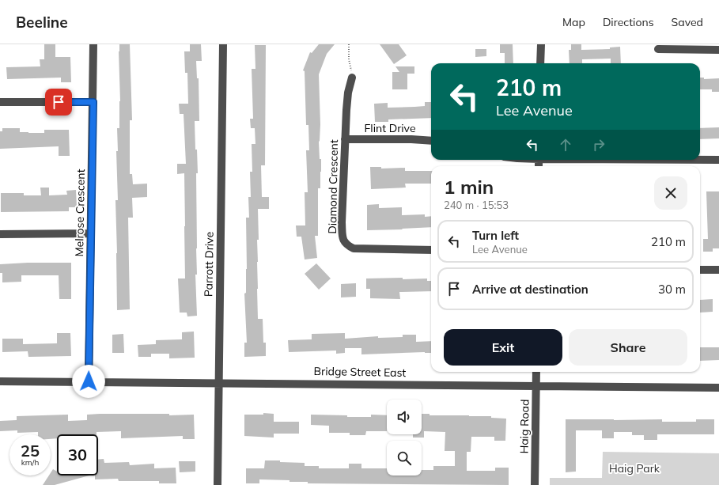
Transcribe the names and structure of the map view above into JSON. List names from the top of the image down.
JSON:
{
  "streets": {
    "street": [
      "Flint Drive",
      "Diamond Crescent",
      "Melrose Crescent",
      "Parrott Drive",
      "Bridge Street East",
      "Haig Road"
    ]
  },
  "crossings": [
    ["Flint Drive", "Diamond Crescent"],
    ["Melrose Crescent", "Bridge Street East"],
    ["Parrott Drive", "Bridge Street East"],
    ["Bridge Street East", "Haig Road"]
  ],
  "parks": ["Haig Park"],
  "page": {
    "header": "Beeline",
    "nav": ["Map", "Directions", "Saved"],
    "turn": ["210 m", "Lee Avenue"],
    "heading": ["1 min", "240 m · 15:53"],
    "list": [
      {
        "name": "Turn left",
        "note": "Lee Avenue",
        "value": "210 m"
      },
      {
        "name": "Arrive at destination",
        "value": "30 m"
      }
    ],
    "buttons": ["Exit", "Share"],
    "speed": "25 km/h",
    "limit": "30"
  }
}
